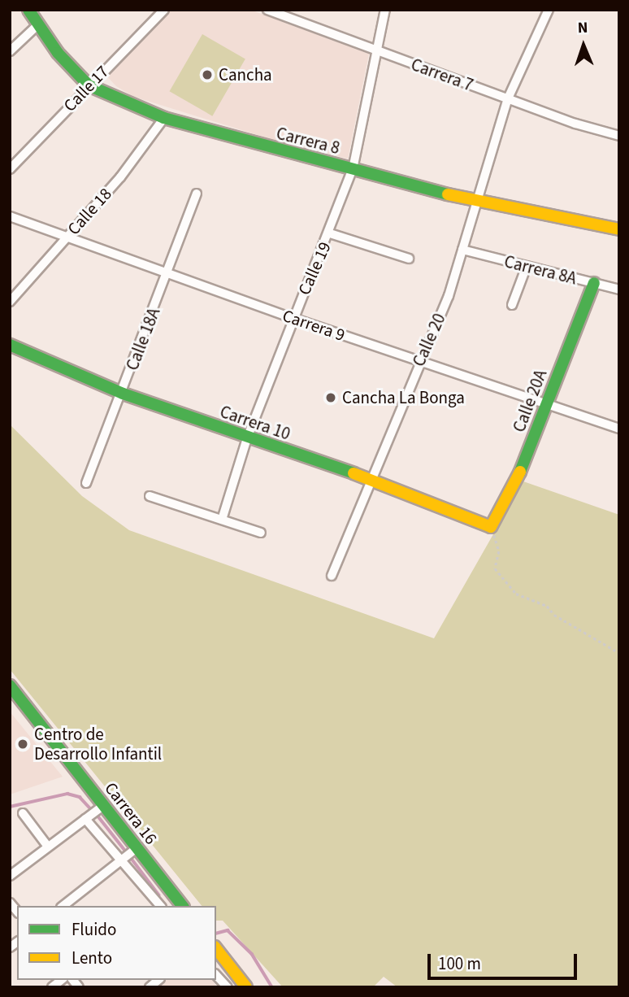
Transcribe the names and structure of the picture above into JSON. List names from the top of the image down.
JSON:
{
  "streets": {
    "street": [
      "Carrera 7",
      "Calle 17",
      "Carrera 8",
      "Calle 18",
      "Calle 19",
      "Carrera 8A",
      "Carrera 9",
      "Calle 18A",
      "Calle 20",
      "Calle 20A",
      "Carrera 10",
      "Carrera 16"
    ]
  },
  "crossings": [
    ["Carrera 7", "Calle 19"],
    ["Carrera 7", "Calle 20"],
    ["Calle 17", "Carrera 8"],
    ["Carrera 8", "Calle 18"],
    ["Carrera 8", "Calle 19"],
    ["Carrera 8", "Calle 20"],
    ["Calle 18", "Carrera 9"],
    ["Calle 19", "Carrera 9"],
    ["Calle 19", "Carrera 10"],
    ["Carrera 8A", "Calle 20"],
    ["Carrera 8A", "Calle 20A"],
    ["Carrera 9", "Calle 18A"],
    ["Carrera 9", "Calle 20"],
    ["Carrera 9", "Calle 20A"],
    ["Calle 18A", "Carrera 10"],
    ["Calle 20", "Carrera 10"],
    ["Calle 20A", "Carrera 10"]
  ],
  "places": ["Cancha", "Cancha La Bonga", "Centro de Desarrollo Infantil"],
  "legend": ["Fluido", "Lento"],
  "scale_bar": "100 m",
  "north": "top"
}
